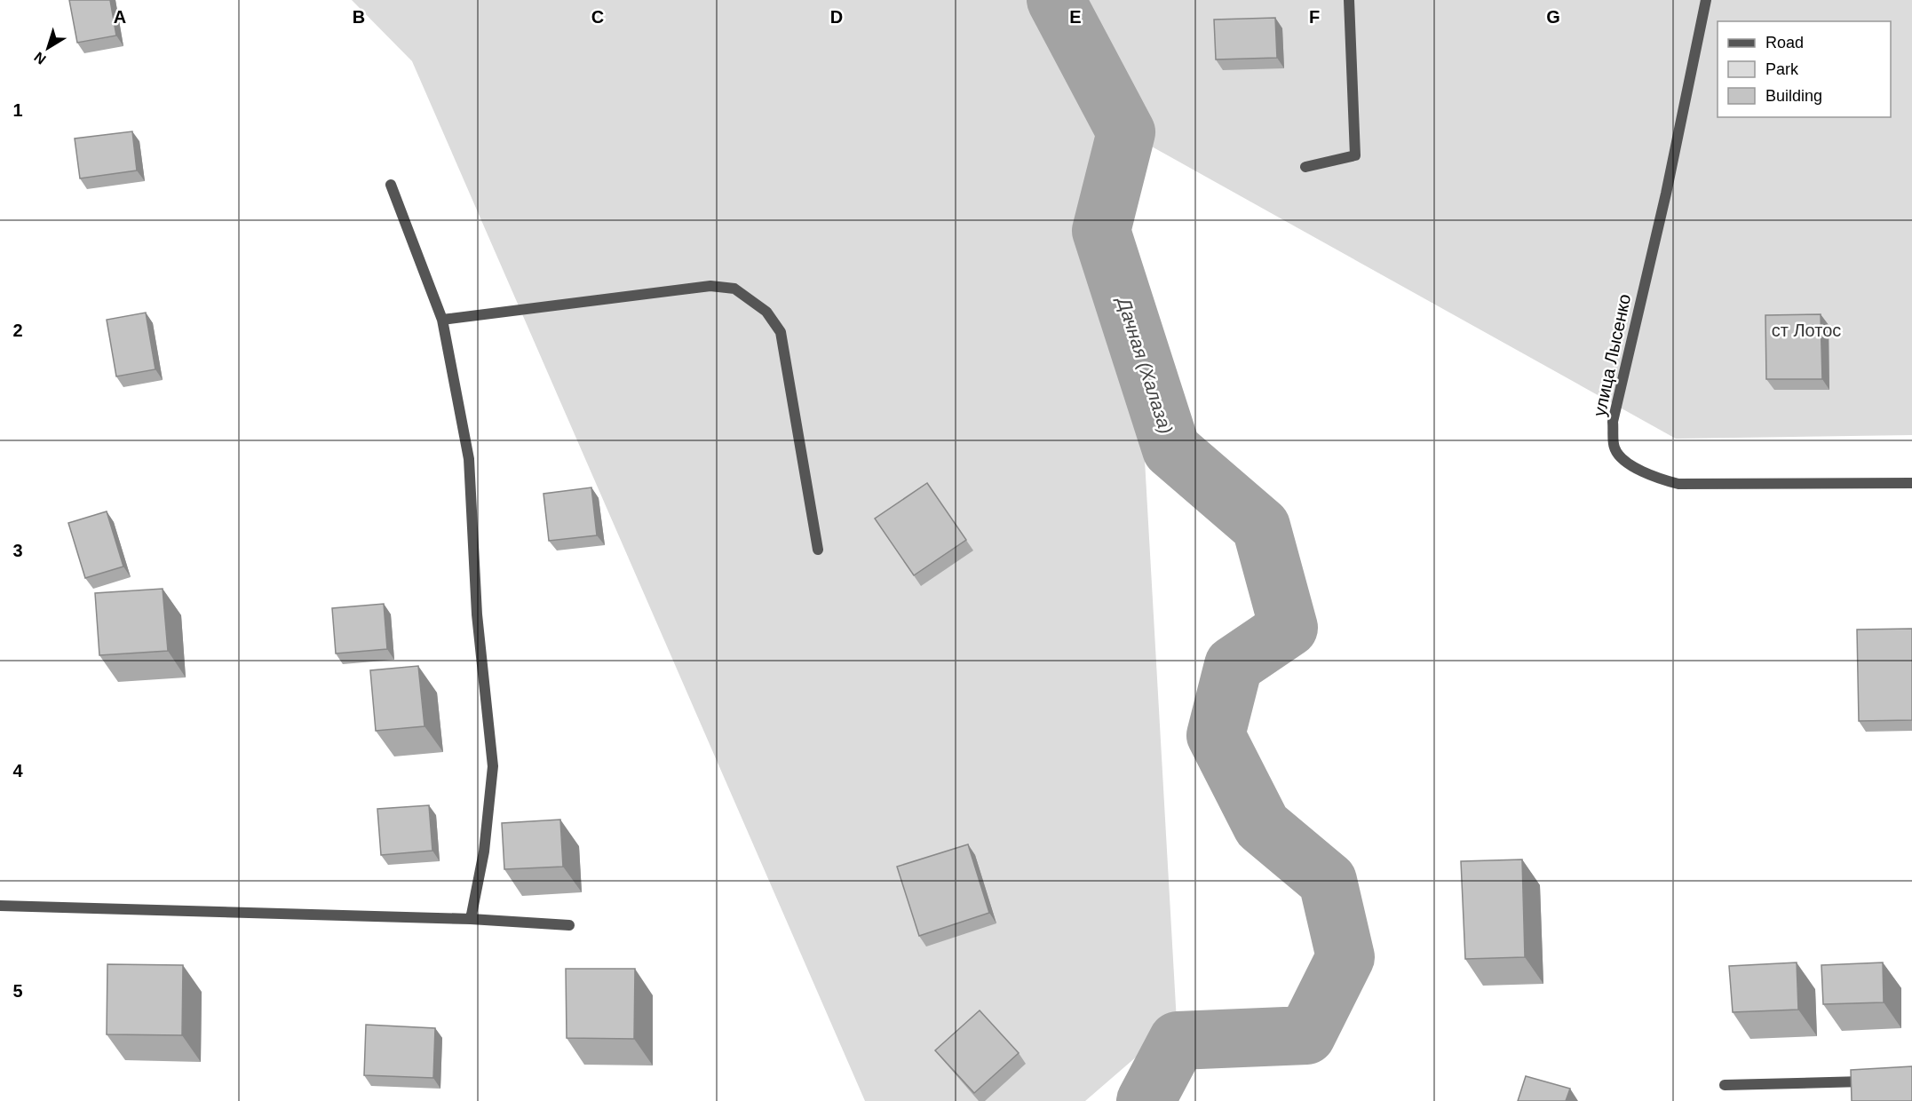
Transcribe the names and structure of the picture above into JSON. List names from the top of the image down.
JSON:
{
  "streets": {
    "street": ["улица Лысенко"]
  },
  "water": ["Дачная (Халаза)"],
  "parks": ["ст Лотос"],
  "legend": ["Road", "Park", "Building"],
  "north": "bottom left",
  "grid": {
    "columns": [
      "A",
      "B",
      "C",
      "D",
      "E",
      "F",
      "G"
    ],
    "rows": [
      "1",
      "2",
      "3",
      "4",
      "5"
    ]
  }
}
